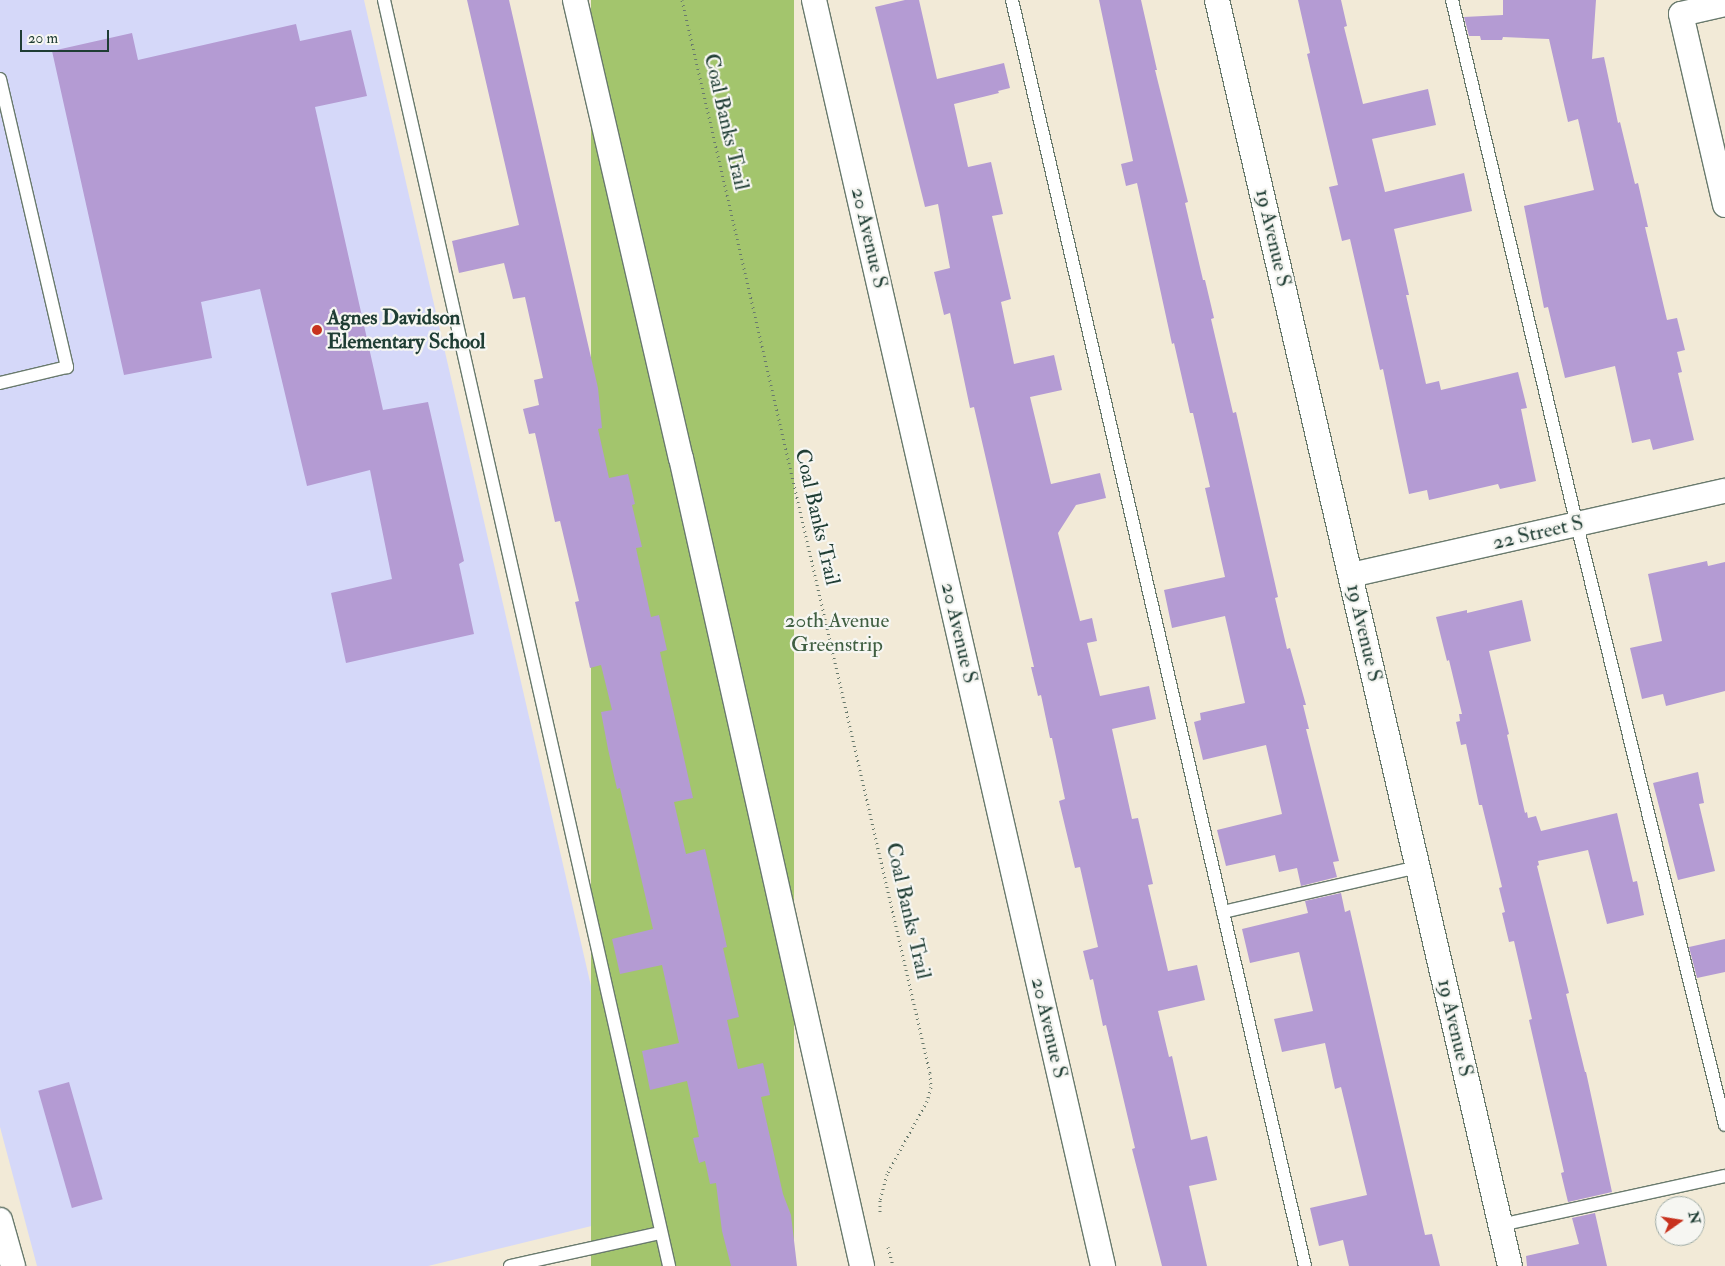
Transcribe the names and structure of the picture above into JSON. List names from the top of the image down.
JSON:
{
  "streets": {
    "street": ["20 Avenue S", "19 Avenue S", "22 Street S"],
    "path": ["Coal Banks Trail"]
  },
  "crossings": [
    ["19 Avenue S", "22 Street S"]
  ],
  "parks": ["20th Avenue Greenstrip"],
  "places": ["Agnes Davidson Elementary School"],
  "scale_bar": "20 m",
  "north": "right"
}
